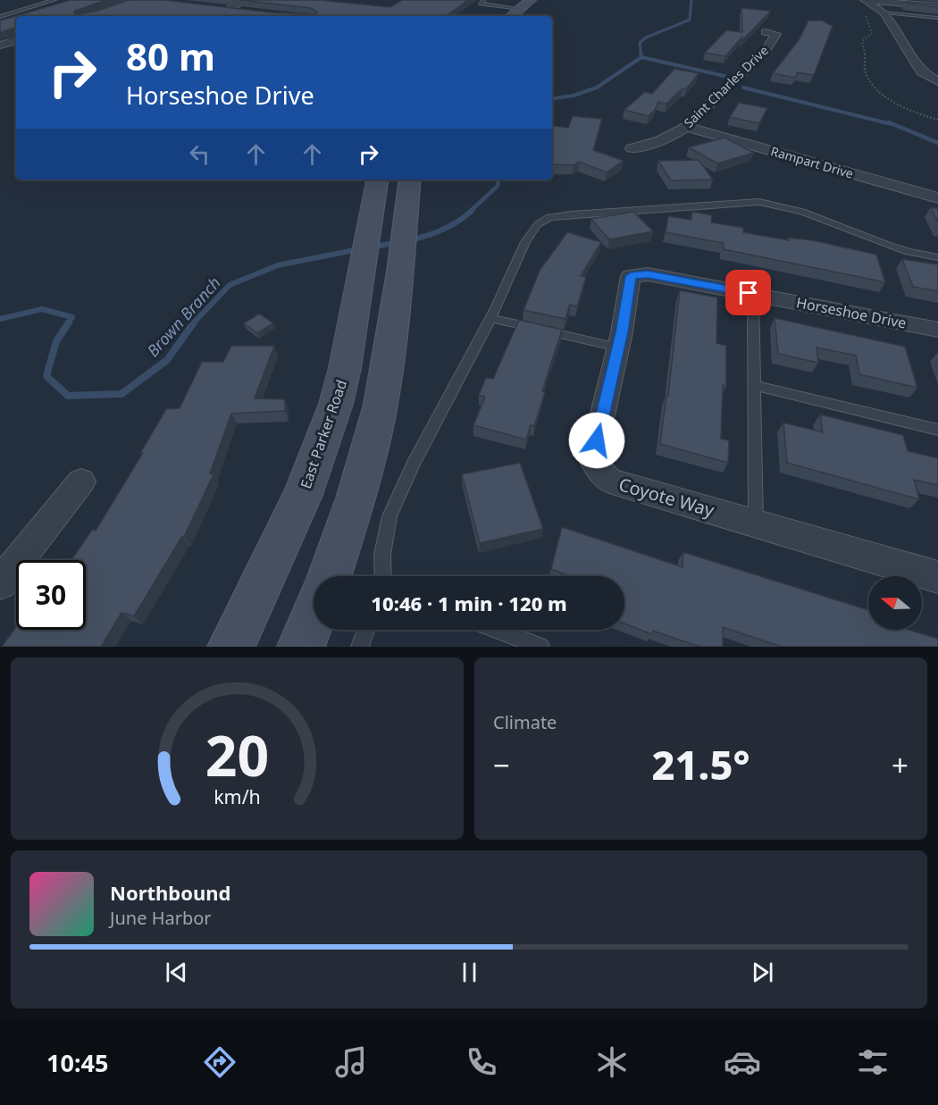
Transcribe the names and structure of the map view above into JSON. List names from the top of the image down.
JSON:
{
  "streets": {
    "main road": ["East Parker Road"],
    "street": [
      "Saint Charles Drive",
      "Rampart Drive",
      "Horseshoe Drive",
      "Coyote Way"
    ]
  },
  "crossings": [
    ["Saint Charles Drive", "Rampart Drive"],
    ["Horseshoe Drive", "Coyote Way"]
  ],
  "water": ["Brown Branch"],
  "north": "left",
  "page": {
    "turn": ["80 m", "Horseshoe Drive"],
    "limit": "30",
    "trip": "10:46 · 1 min · 120 m",
    "tile": "Climate",
    "heat": ["−", "21.5°", "+"],
    "song": ["Northbound", "June Harbor"],
    "tabs": "10:45",
    "gauge": ["20", "km/h"]
  }
}
